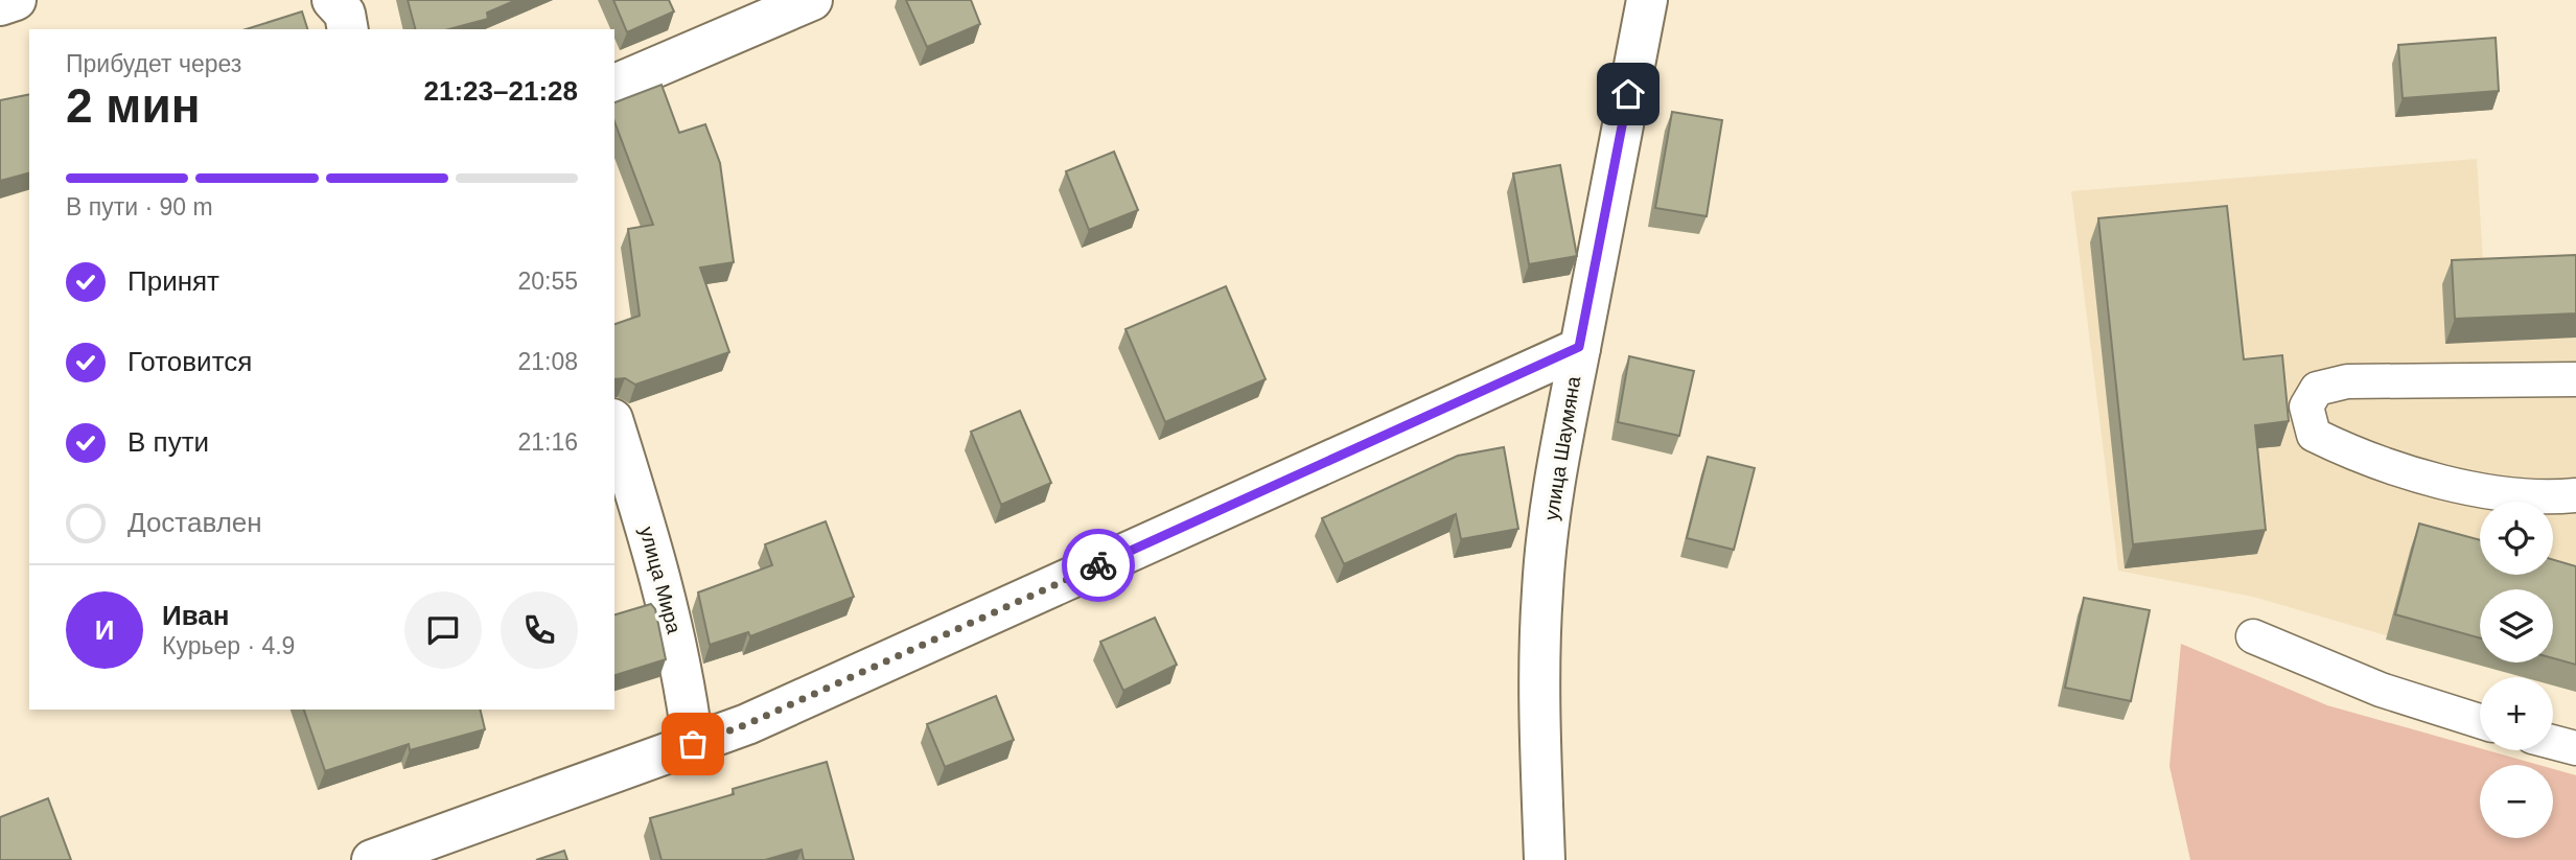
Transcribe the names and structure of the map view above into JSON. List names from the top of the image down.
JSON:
{
  "streets": {
    "street": ["улица Шаумяна", "улица Мира"]
  },
  "page": {
    "heading": ["2 мин", "Прибудет через", "21:23–21:28"],
    "panel": ["Иван", "Курьер · 4.9"],
    "bar": "В пути · 90 m",
    "list": [
      ["Принят", "20:55"],
      ["Готовится", "21:08"],
      ["В пути", "21:16"],
      "Доставлен"
    ],
    "map_buttons": ["+", "−"],
    "round": "И"
  }
}
